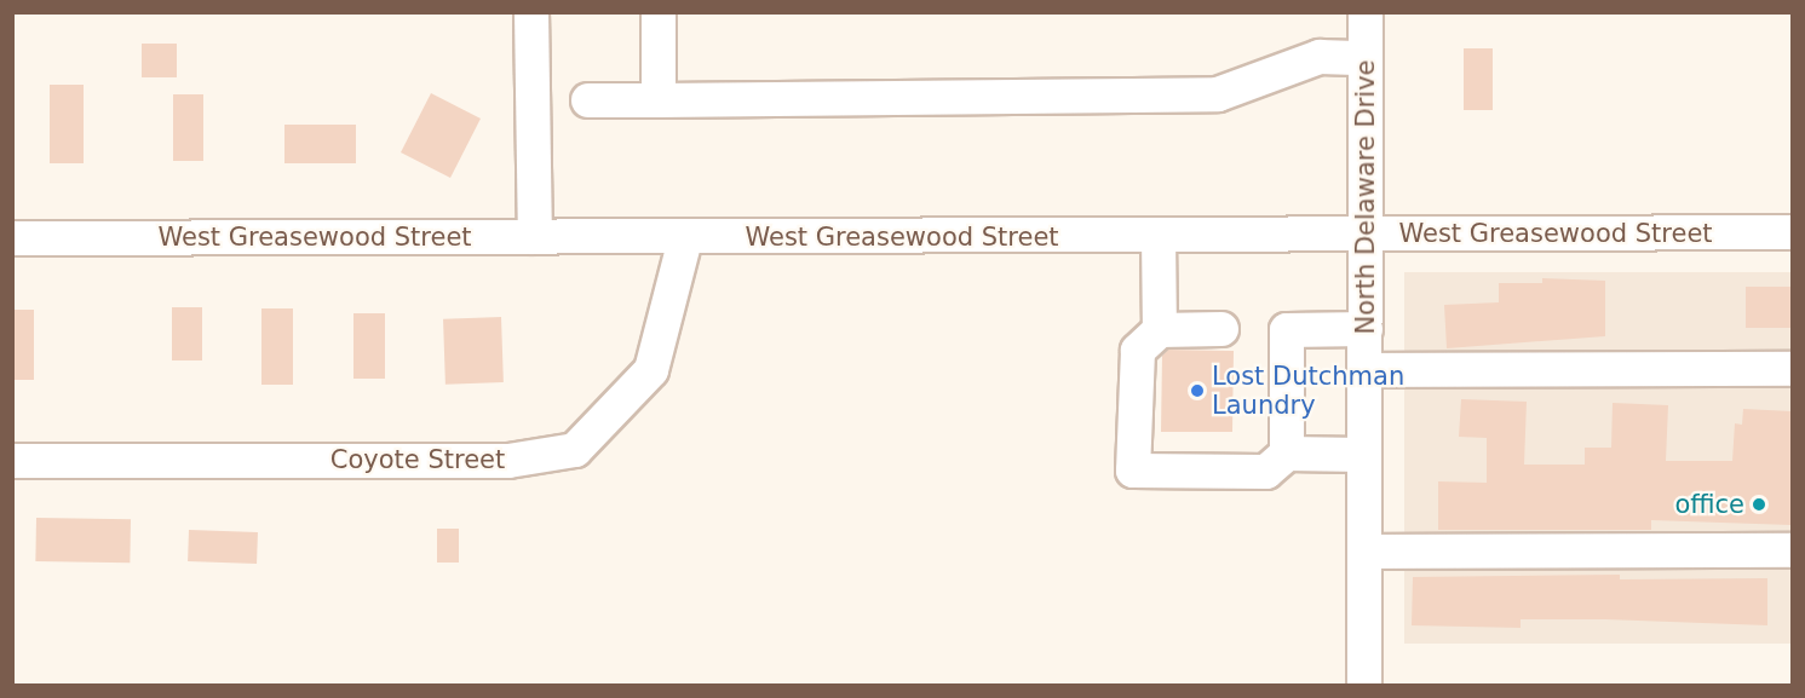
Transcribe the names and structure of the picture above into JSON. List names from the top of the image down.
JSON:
{
  "streets": {
    "street": ["North Delaware Drive", "West Greasewood Street", "Coyote Street"]
  },
  "crossings": [
    ["North Delaware Drive", "West Greasewood Street"],
    ["West Greasewood Street", "Coyote Street"]
  ],
  "places": ["Lost Dutchman Laundry", "office"]
}
